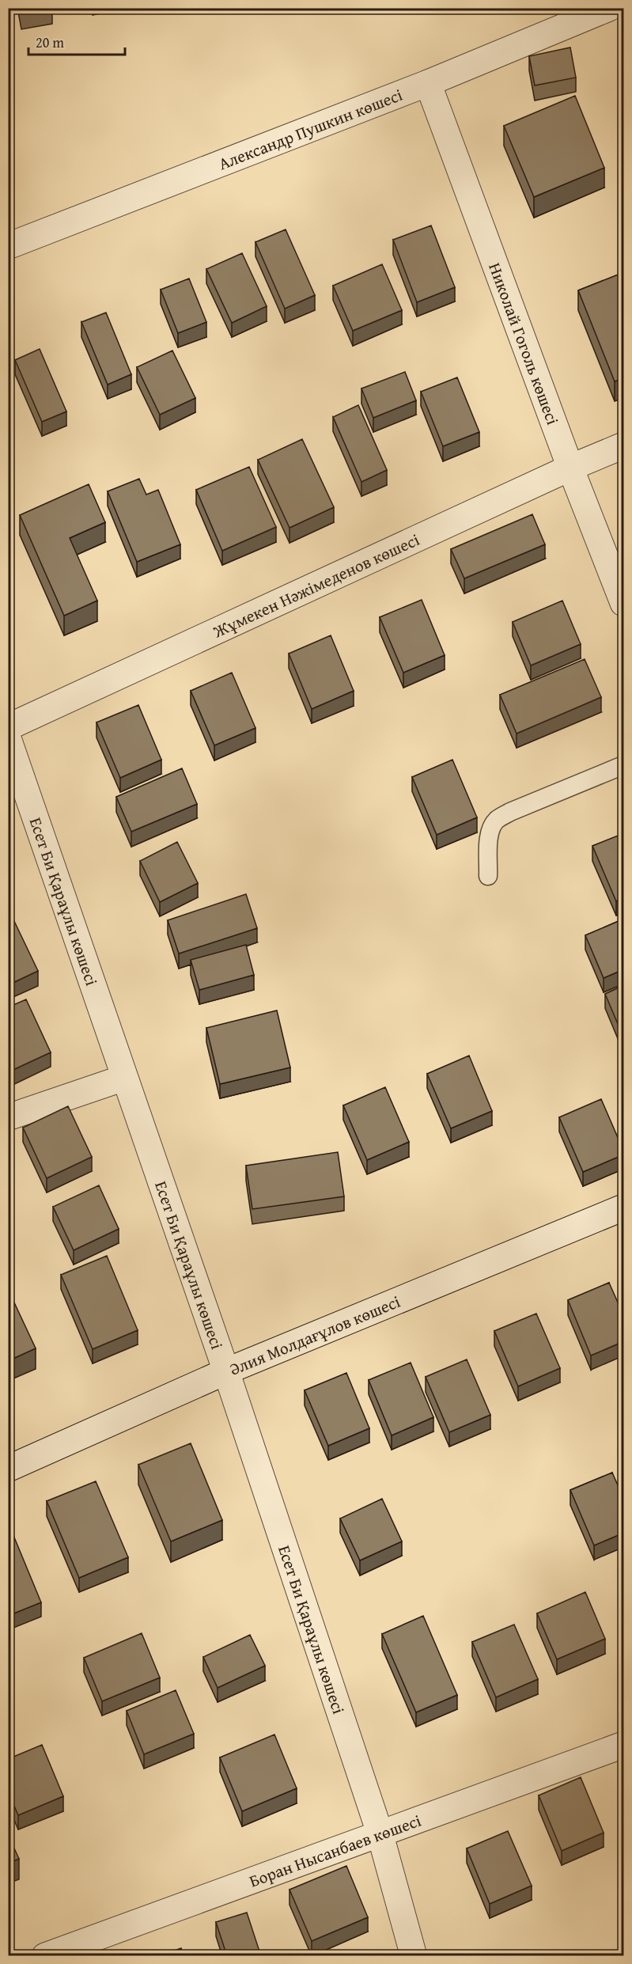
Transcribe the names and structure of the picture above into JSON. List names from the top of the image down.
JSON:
{
  "streets": {
    "street": [
      "Александр Пушкин көшесі",
      "Николай Гоголь көшесі",
      "Жұмекен Нәжімеденов көшесі",
      "Есет Би Қараұлы көшесі",
      "Әлия Молдағұлов көшесі",
      "Боран Нысанбаев көшесі"
    ]
  },
  "crossings": [
    ["Александр Пушкин көшесі", "Николай Гоголь көшесі"],
    ["Николай Гоголь көшесі", "Жұмекен Нәжімеденов көшесі"],
    ["Есет Би Қараұлы көшесі", "Әлия Молдағұлов көшесі"],
    ["Есет Би Қараұлы көшесі", "Боран Нысанбаев көшесі"]
  ],
  "scale_bar": "20 m"
}
